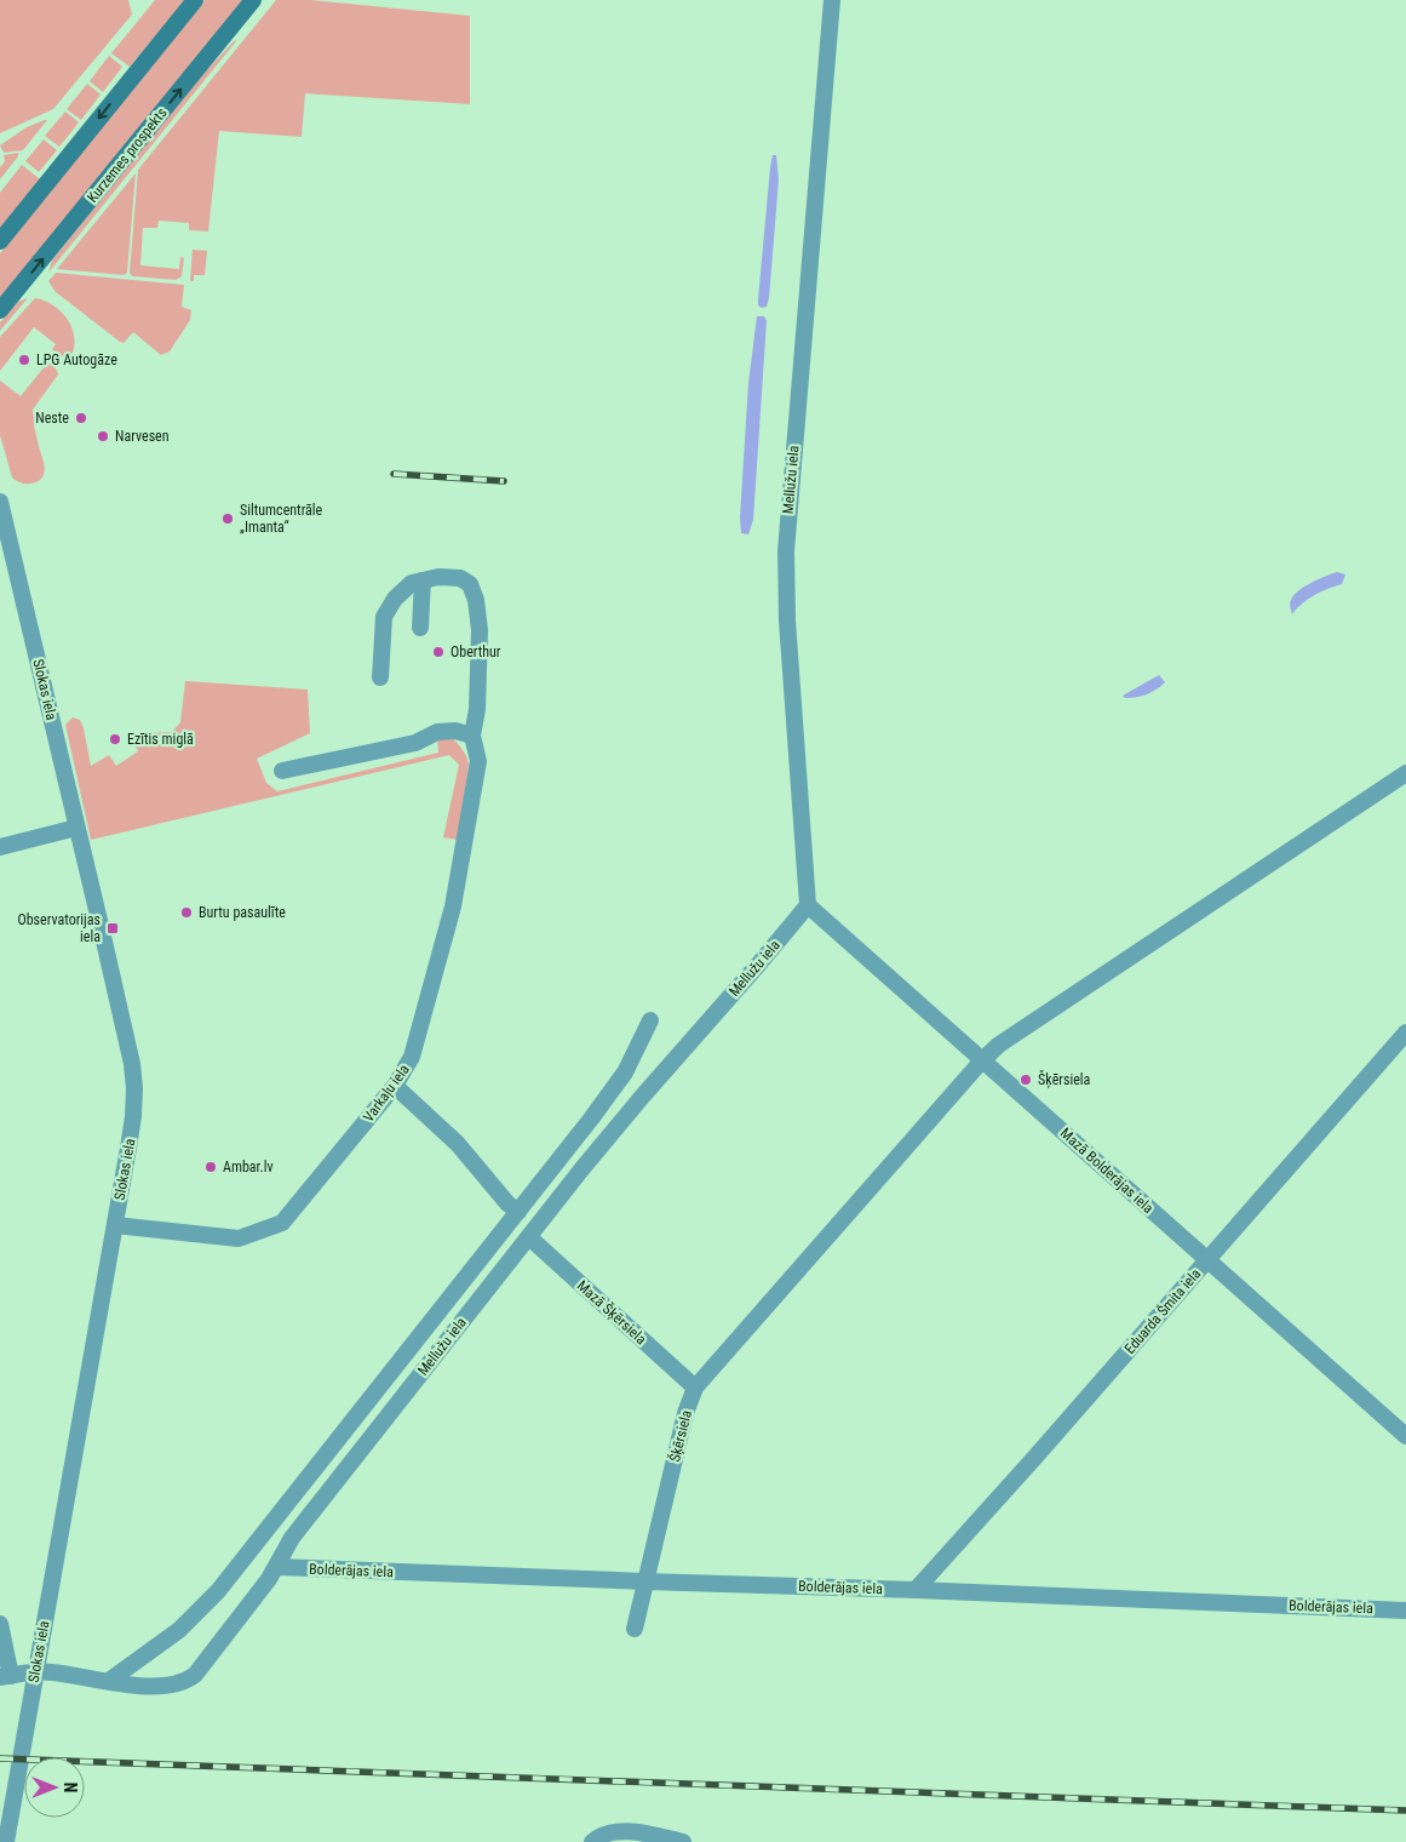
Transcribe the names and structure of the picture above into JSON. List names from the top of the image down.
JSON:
{
  "streets": {
    "main road": ["Kurzemes prospekts"],
    "street": [
      "Mellužu iela",
      "Slokas iela",
      "Varkaļu iela",
      "Mazā Bolderājas iela",
      "Eduarda Šmita iela",
      "Mazā Šķērsiela",
      "Šķērsiela",
      "Bolderājas iela"
    ]
  },
  "crossings": [
    ["Mellužu iela", "Slokas iela"],
    ["Mellužu iela", "Mazā Bolderājas iela"],
    ["Mellužu iela", "Mazā Šķērsiela"],
    ["Mellužu iela", "Bolderājas iela"],
    ["Slokas iela", "Varkaļu iela"],
    ["Mazā Bolderājas iela", "Eduarda Šmita iela"],
    ["Mazā Bolderājas iela", "Šķērsiela"],
    ["Eduarda Šmita iela", "Bolderājas iela"],
    ["Mazā Šķērsiela", "Šķērsiela"],
    ["Šķērsiela", "Bolderājas iela"]
  ],
  "places": {
    "other": [
      "LPG Autogāze",
      "Neste",
      "Narvesen",
      "Siltumcentrāle „Imanta“",
      "Oberthur",
      "Ezītis miglā",
      "Burtu pasaulīte",
      "Šķērsiela",
      "Ambar.lv"
    ],
    "transit": ["Observatorijas iela"]
  },
  "north": "right"
}
